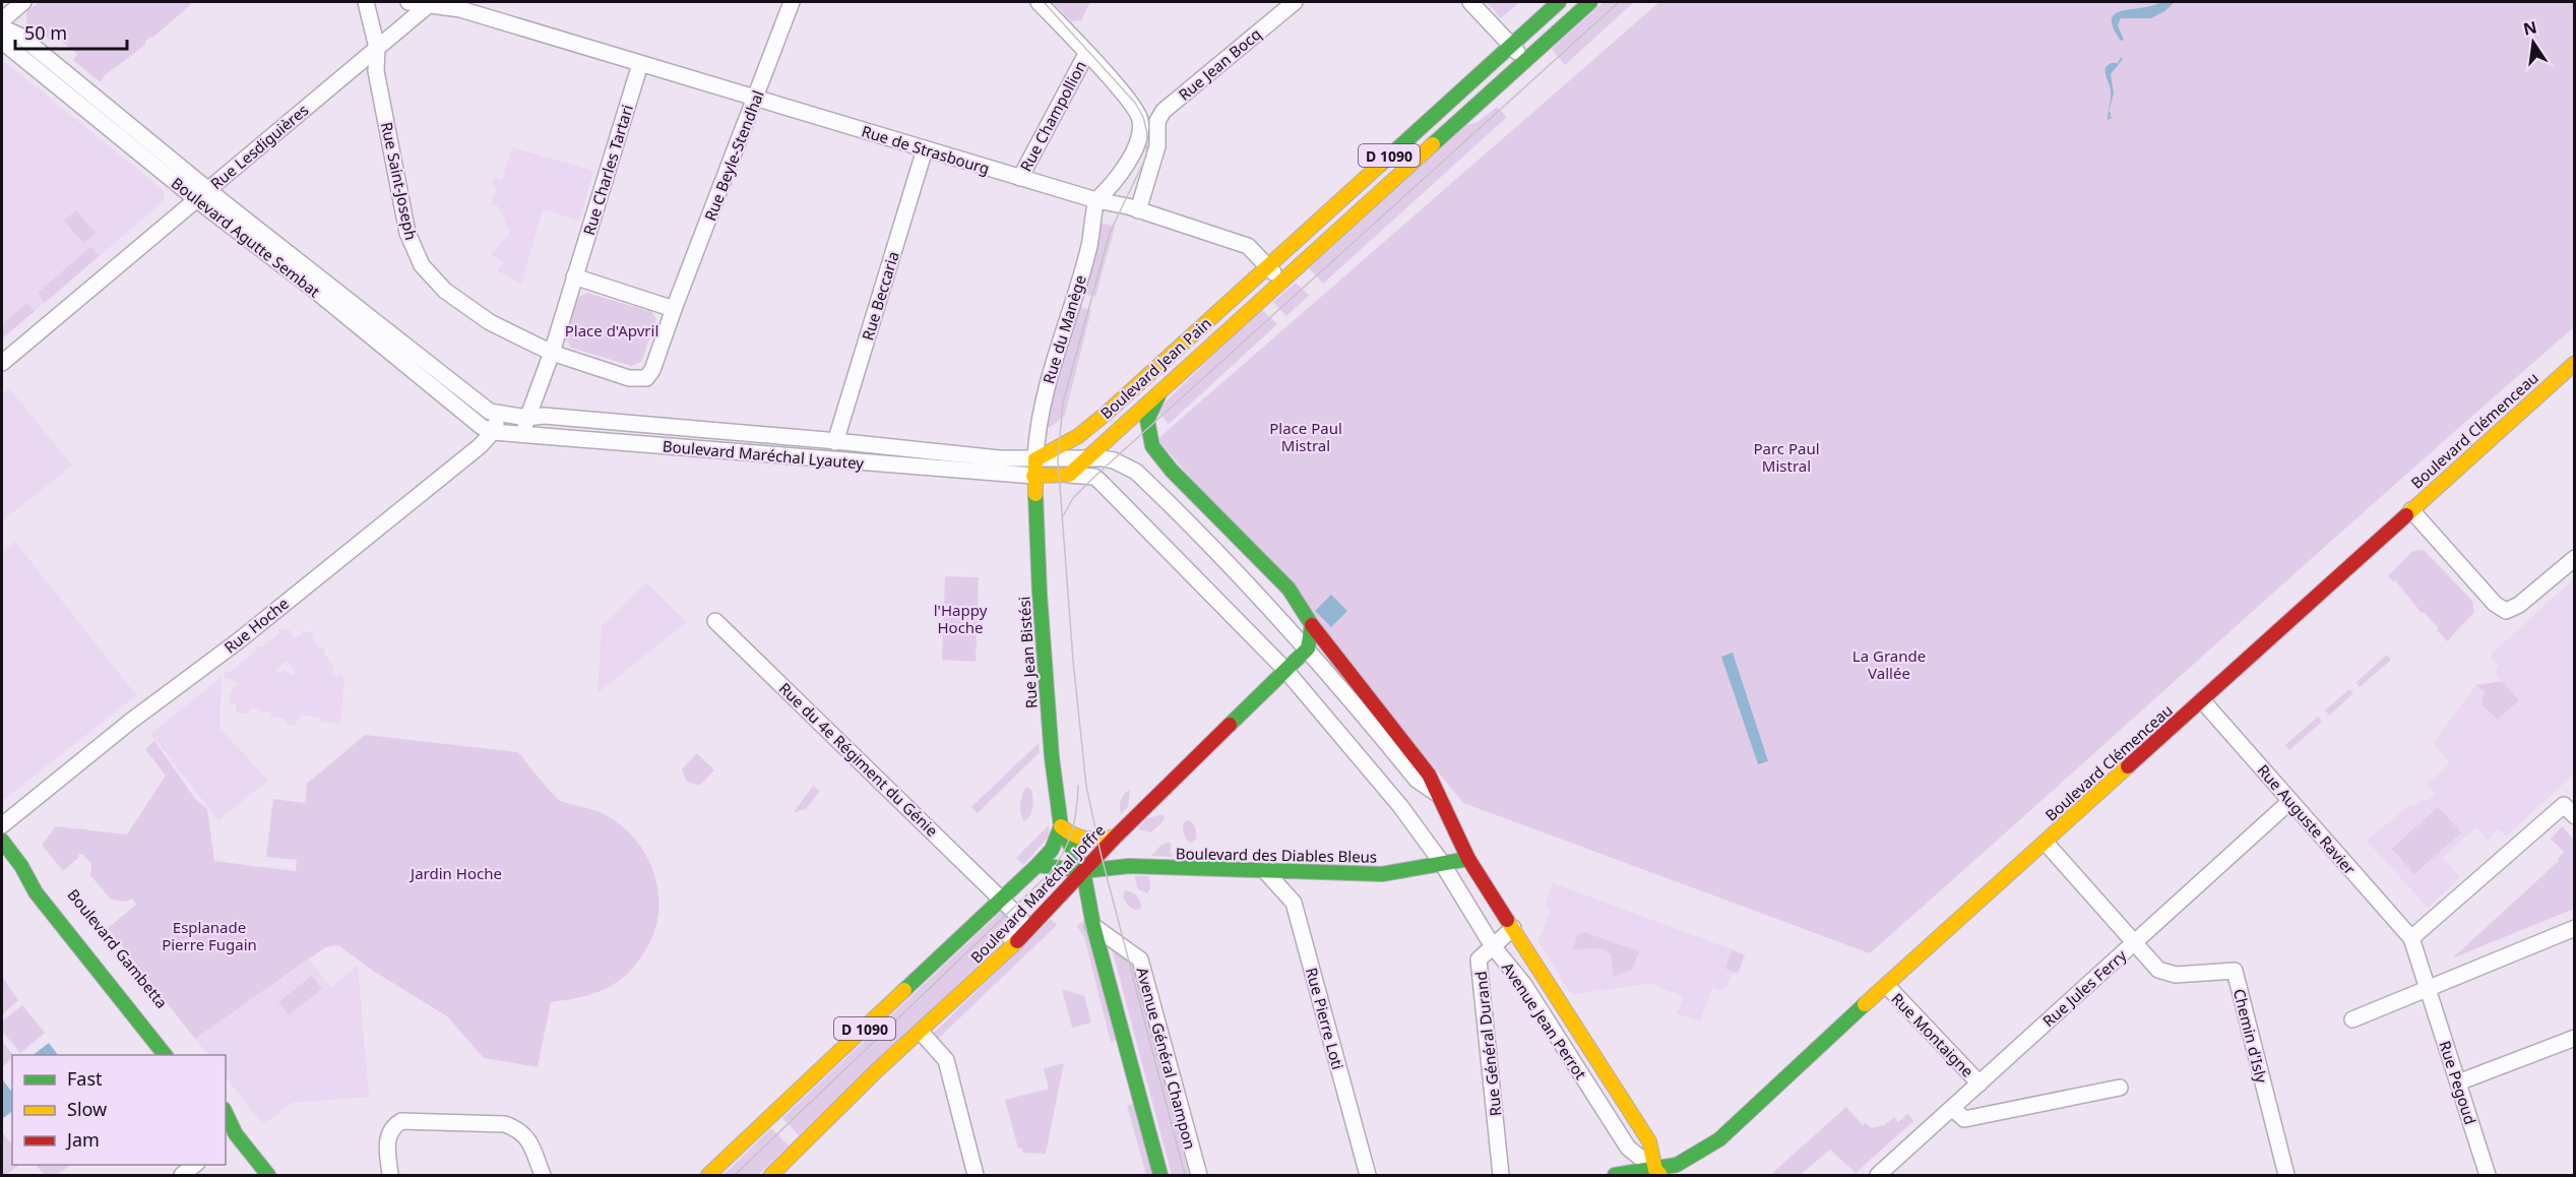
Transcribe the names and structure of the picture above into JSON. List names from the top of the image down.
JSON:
{
  "streets": {
    "main road": [
      "D 1090",
      "Boulevard Jean Pain",
      "Boulevard Clémenceau",
      "Rue Jean Bistési",
      "Boulevard des Diables Bleus",
      "Boulevard Maréchal Joffre",
      "Boulevard Gambetta",
      "Avenue Jean Perrot"
    ],
    "street": [
      "Rue Jean Bocq",
      "Rue Champollion",
      "Rue Lesdiguières",
      "Rue de Strasbourg",
      "Rue Beyle-Stendhal",
      "Rue Charles Tartari",
      "Rue Saint-Joseph",
      "Boulevard Agutte Sembat",
      "Rue Beccaria",
      "Rue du Manège",
      "Boulevard Maréchal Lyautey",
      "Rue Hoche",
      "Rue du 4e Régiment du Génie",
      "Rue Auguste Ravier",
      "Rue Jules Ferry",
      "Rue Pierre Loti",
      "Rue Montaigne",
      "Chemin d'Isly",
      "Rue Général Durand",
      "Avenue Général Champon",
      "Rue Pegoud"
    ]
  },
  "crossings": [
    ["Rue Jean Bocq", "Rue de Strasbourg"],
    ["Rue Champollion", "Rue de Strasbourg"],
    ["Rue Lesdiguières", "Rue Saint-Joseph"],
    ["Rue Lesdiguières", "Boulevard Agutte Sembat"],
    ["Rue de Strasbourg", "Rue Beyle-Stendhal"],
    ["Rue de Strasbourg", "Rue Charles Tartari"],
    ["Rue de Strasbourg", "Rue Beccaria"],
    ["Rue de Strasbourg", "Rue du Manège"],
    ["Rue de Strasbourg", "Boulevard Jean Pain"],
    ["D 1090", "Boulevard Jean Pain"],
    ["D 1090", "Rue Jean Bistési"],
    ["D 1090", "Boulevard des Diables Bleus"],
    ["D 1090", "Boulevard Maréchal Joffre"],
    ["Boulevard Agutte Sembat", "Boulevard Maréchal Lyautey"],
    ["Boulevard Agutte Sembat", "Rue Hoche"],
    ["Rue Beccaria", "Boulevard Maréchal Lyautey"],
    ["Rue du Manège", "Boulevard Jean Pain"],
    ["Rue du Manège", "Boulevard Maréchal Lyautey"],
    ["Rue du Manège", "Rue Jean Bistési"],
    ["Boulevard Jean Pain", "Boulevard Maréchal Lyautey"],
    ["Boulevard Jean Pain", "Rue Jean Bistési"],
    ["Boulevard Clémenceau", "Rue Auguste Ravier"],
    ["Boulevard Clémenceau", "Avenue Jean Perrot"],
    ["Boulevard Clémenceau", "Rue Montaigne"],
    ["Boulevard Maréchal Lyautey", "Rue Hoche"],
    ["Boulevard Maréchal Lyautey", "Rue Jean Bistési"],
    ["Rue du 4e Régiment du Génie", "Boulevard Maréchal Joffre"],
    ["Rue Auguste Ravier", "Rue Jules Ferry"],
    ["Rue Auguste Ravier", "Rue Pegoud"],
    ["Boulevard des Diables Bleus", "Boulevard Maréchal Joffre"],
    ["Boulevard des Diables Bleus", "Rue Pierre Loti"],
    ["Boulevard des Diables Bleus", "Avenue Jean Perrot"],
    ["Rue Jules Ferry", "Rue Montaigne"],
    ["Rue Jules Ferry", "Chemin d'Isly"],
    ["Avenue Jean Perrot", "Rue Général Durand"]
  ],
  "parks": [
    "Place d'Apvril",
    "Place Paul Mistral",
    "Parc Paul Mistral",
    "l'Happy Hoche",
    "La Grande Vallée",
    "Jardin Hoche",
    "Esplanade Pierre Fugain"
  ],
  "legend": ["Fast", "Slow", "Jam"],
  "scale_bar": "50 m",
  "north": "top"
}
